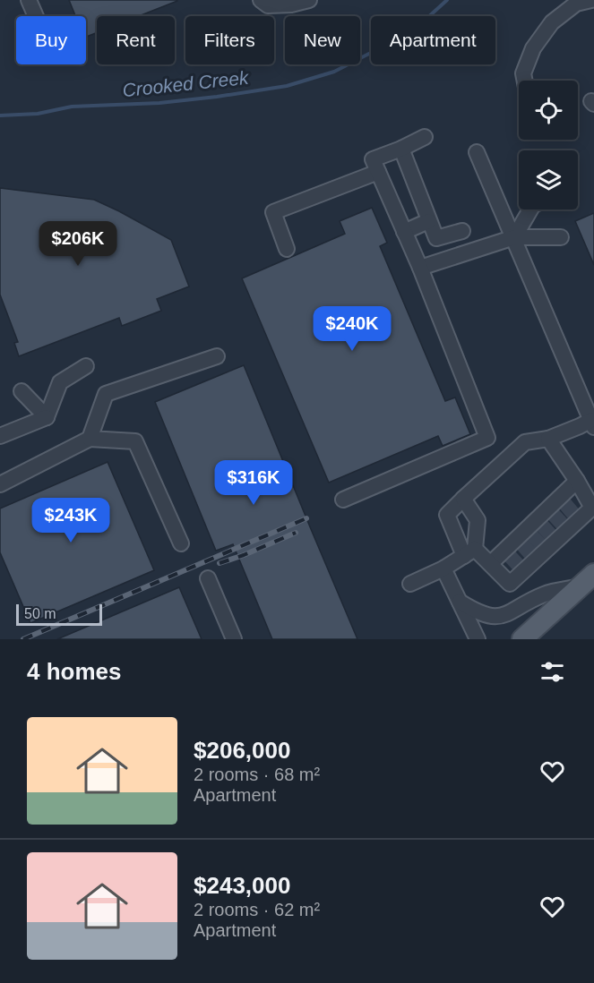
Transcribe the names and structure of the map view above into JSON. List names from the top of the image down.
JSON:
{
  "water": ["Crooked Creek"],
  "scale_bar": "50 m",
  "page": {
    "chip": [
      "Buy",
      "Rent",
      "Filters",
      "New",
      "Apartment"
    ],
    "price": [
      "$206K",
      "$240K",
      "$316K",
      "$243K"
    ],
    "scale": "50 m",
    "heading": "4 homes",
    "list": [
      {
        "name": "$206,000",
        "note": "2 rooms · 68 m² · Apartment"
      },
      {
        "name": "$243,000",
        "note": "2 rooms · 62 m² · Apartment"
      }
    ]
  }
}
